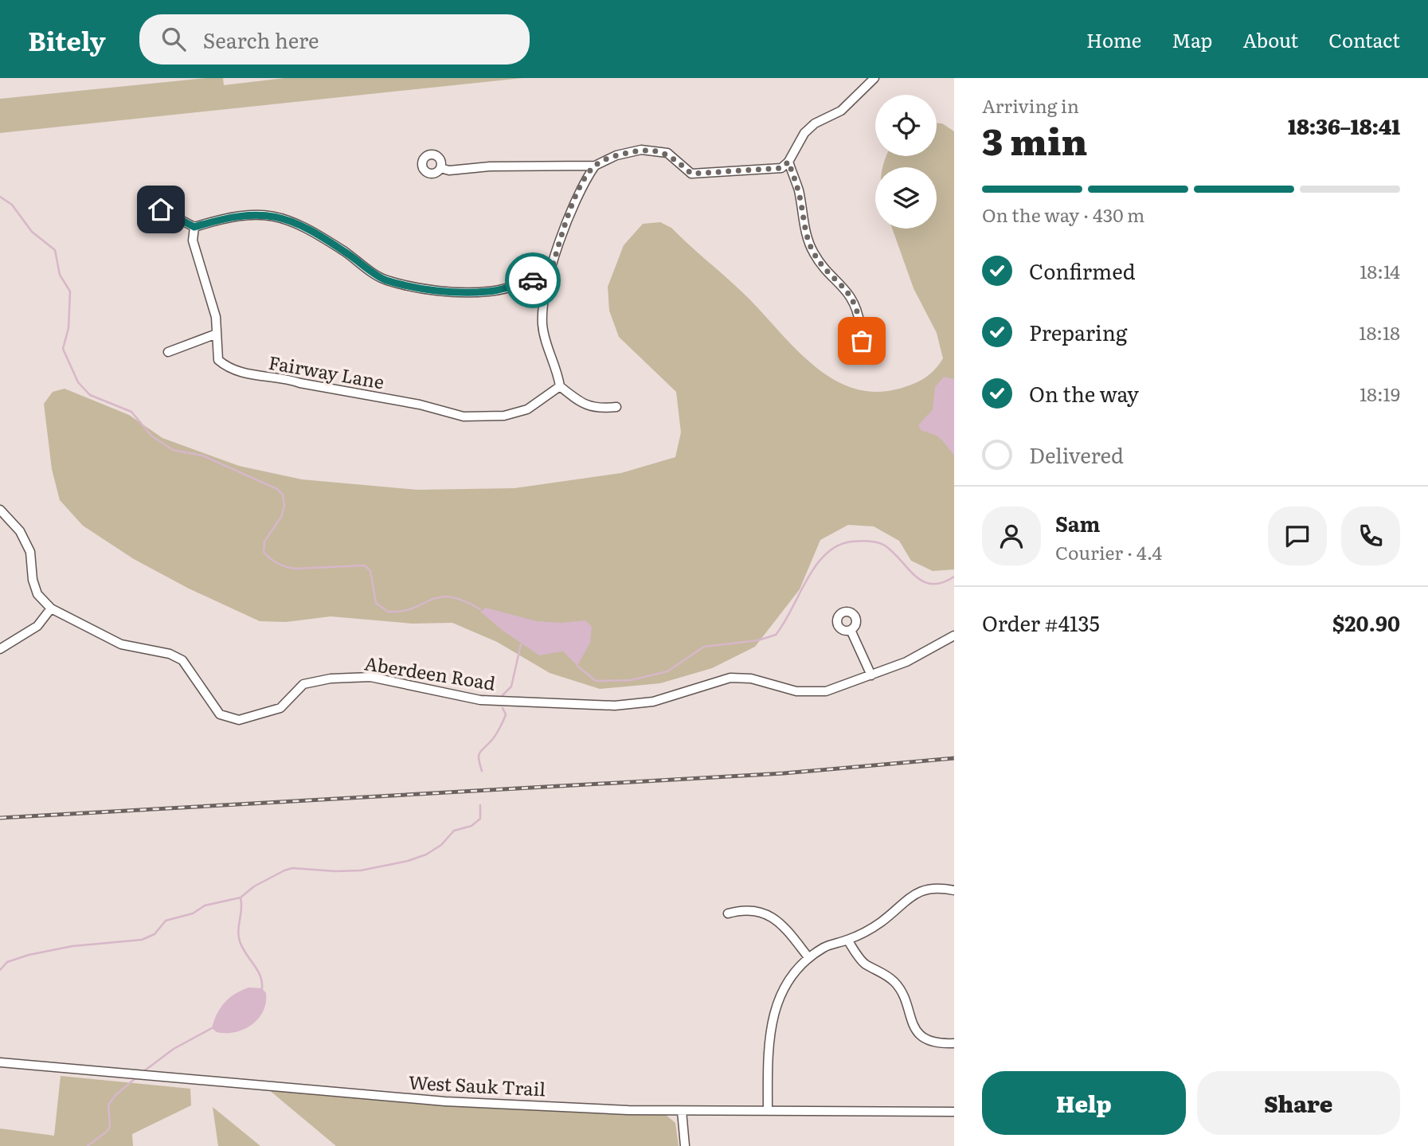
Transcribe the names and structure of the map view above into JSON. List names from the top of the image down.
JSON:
{
  "streets": {
    "street": ["Fairway Lane", "Aberdeen Road", "West Sauk Trail"]
  },
  "page": {
    "header": "Bitely",
    "search": "Search here",
    "nav": [
      "Home",
      "Map",
      "About",
      "Contact"
    ],
    "heading": ["3 min", "Arriving in", "18:36–18:41"],
    "panel": [
      "Sam",
      "Courier · 4.4",
      "Order #4135",
      "$20.90"
    ],
    "bar": "On the way · 430 m",
    "list": [
      ["Confirmed", "18:14"],
      ["Preparing", "18:18"],
      ["On the way", "18:19"],
      "Delivered"
    ],
    "buttons": ["Help", "Share"]
  }
}
